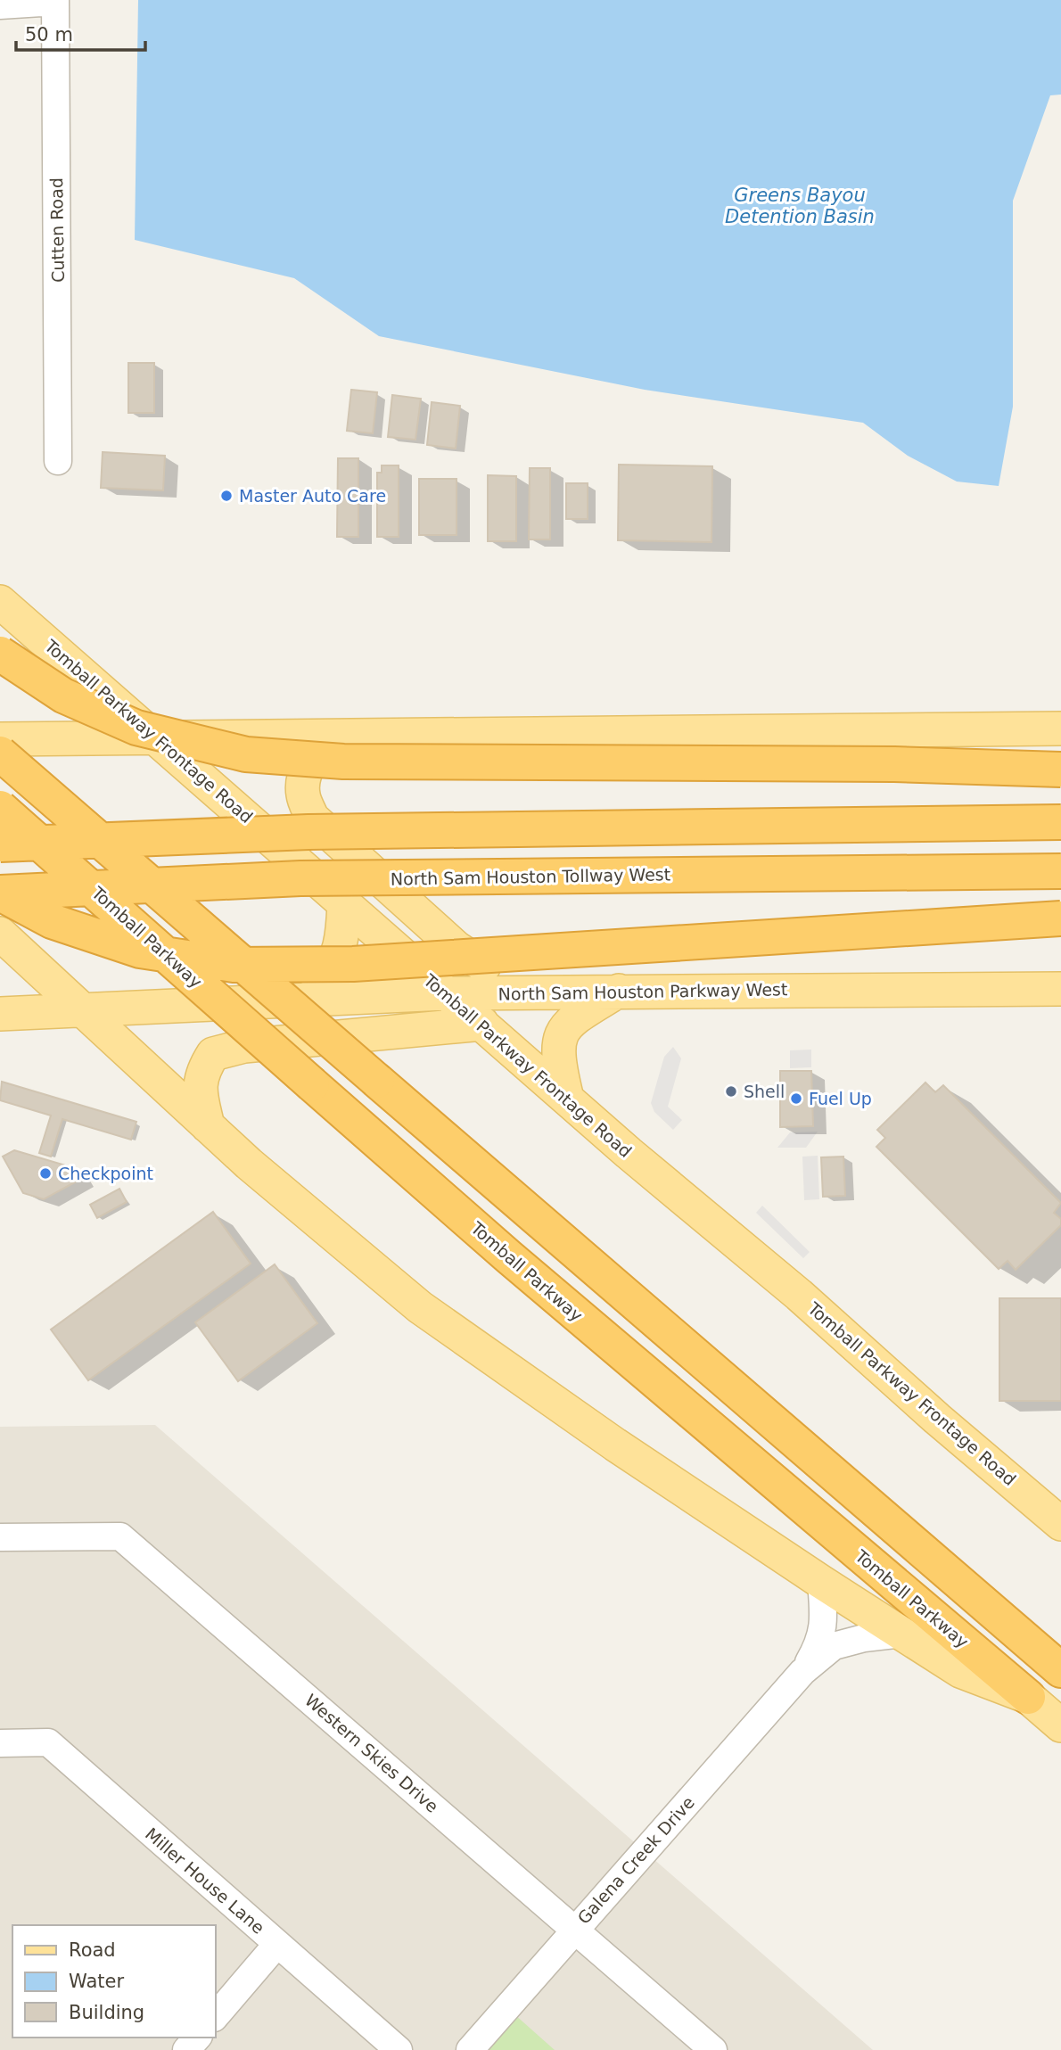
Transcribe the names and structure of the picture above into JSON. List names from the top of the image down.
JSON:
{
  "streets": {
    "highway": ["North Sam Houston Tollway West", "Tomball Parkway"],
    "main road": ["Tomball Parkway Frontage Road", "North Sam Houston Parkway West"],
    "street": [
      "Cutten Road",
      "Western Skies Drive",
      "Galena Creek Drive",
      "Miller House Lane"
    ]
  },
  "crossings": [
    ["Tomball Parkway Frontage Road", "North Sam Houston Parkway West"],
    ["Western Skies Drive", "Galena Creek Drive"]
  ],
  "water": ["Greens Bayou Detention Basin"],
  "places": [
    "Master Auto Care",
    "Shell",
    "Fuel Up",
    "Checkpoint"
  ],
  "legend": ["Road", "Water", "Building"],
  "scale_bar": "50 m"
}
